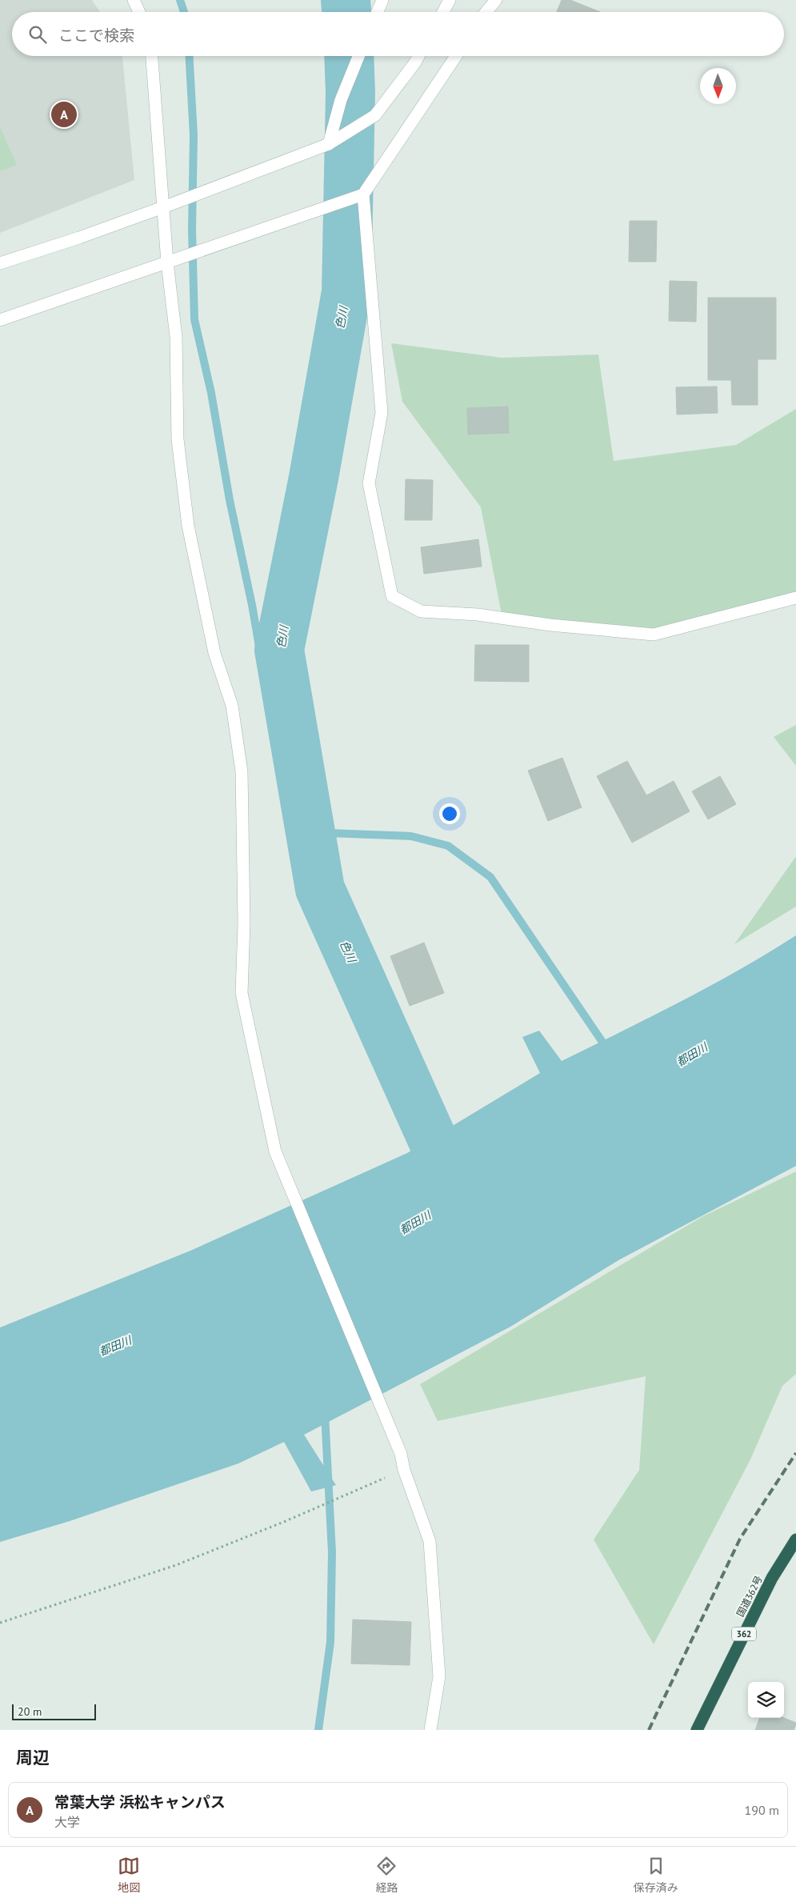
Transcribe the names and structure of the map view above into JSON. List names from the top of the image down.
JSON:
{
  "streets": {
    "highway": ["国道362号", "362"]
  },
  "water": ["色川", "都田川"],
  "scale_bar": "20 m",
  "north": "bottom",
  "page": {
    "search": "ここで検索",
    "pins": "A",
    "scale": "20 m",
    "heading": "周辺",
    "list": [
      {
        "mark": "A",
        "name": "常葉大学 浜松キャンパス",
        "note": "大学",
        "value": "190 m"
      }
    ],
    "nav": ["地図", "経路", "保存済み"]
  }
}
